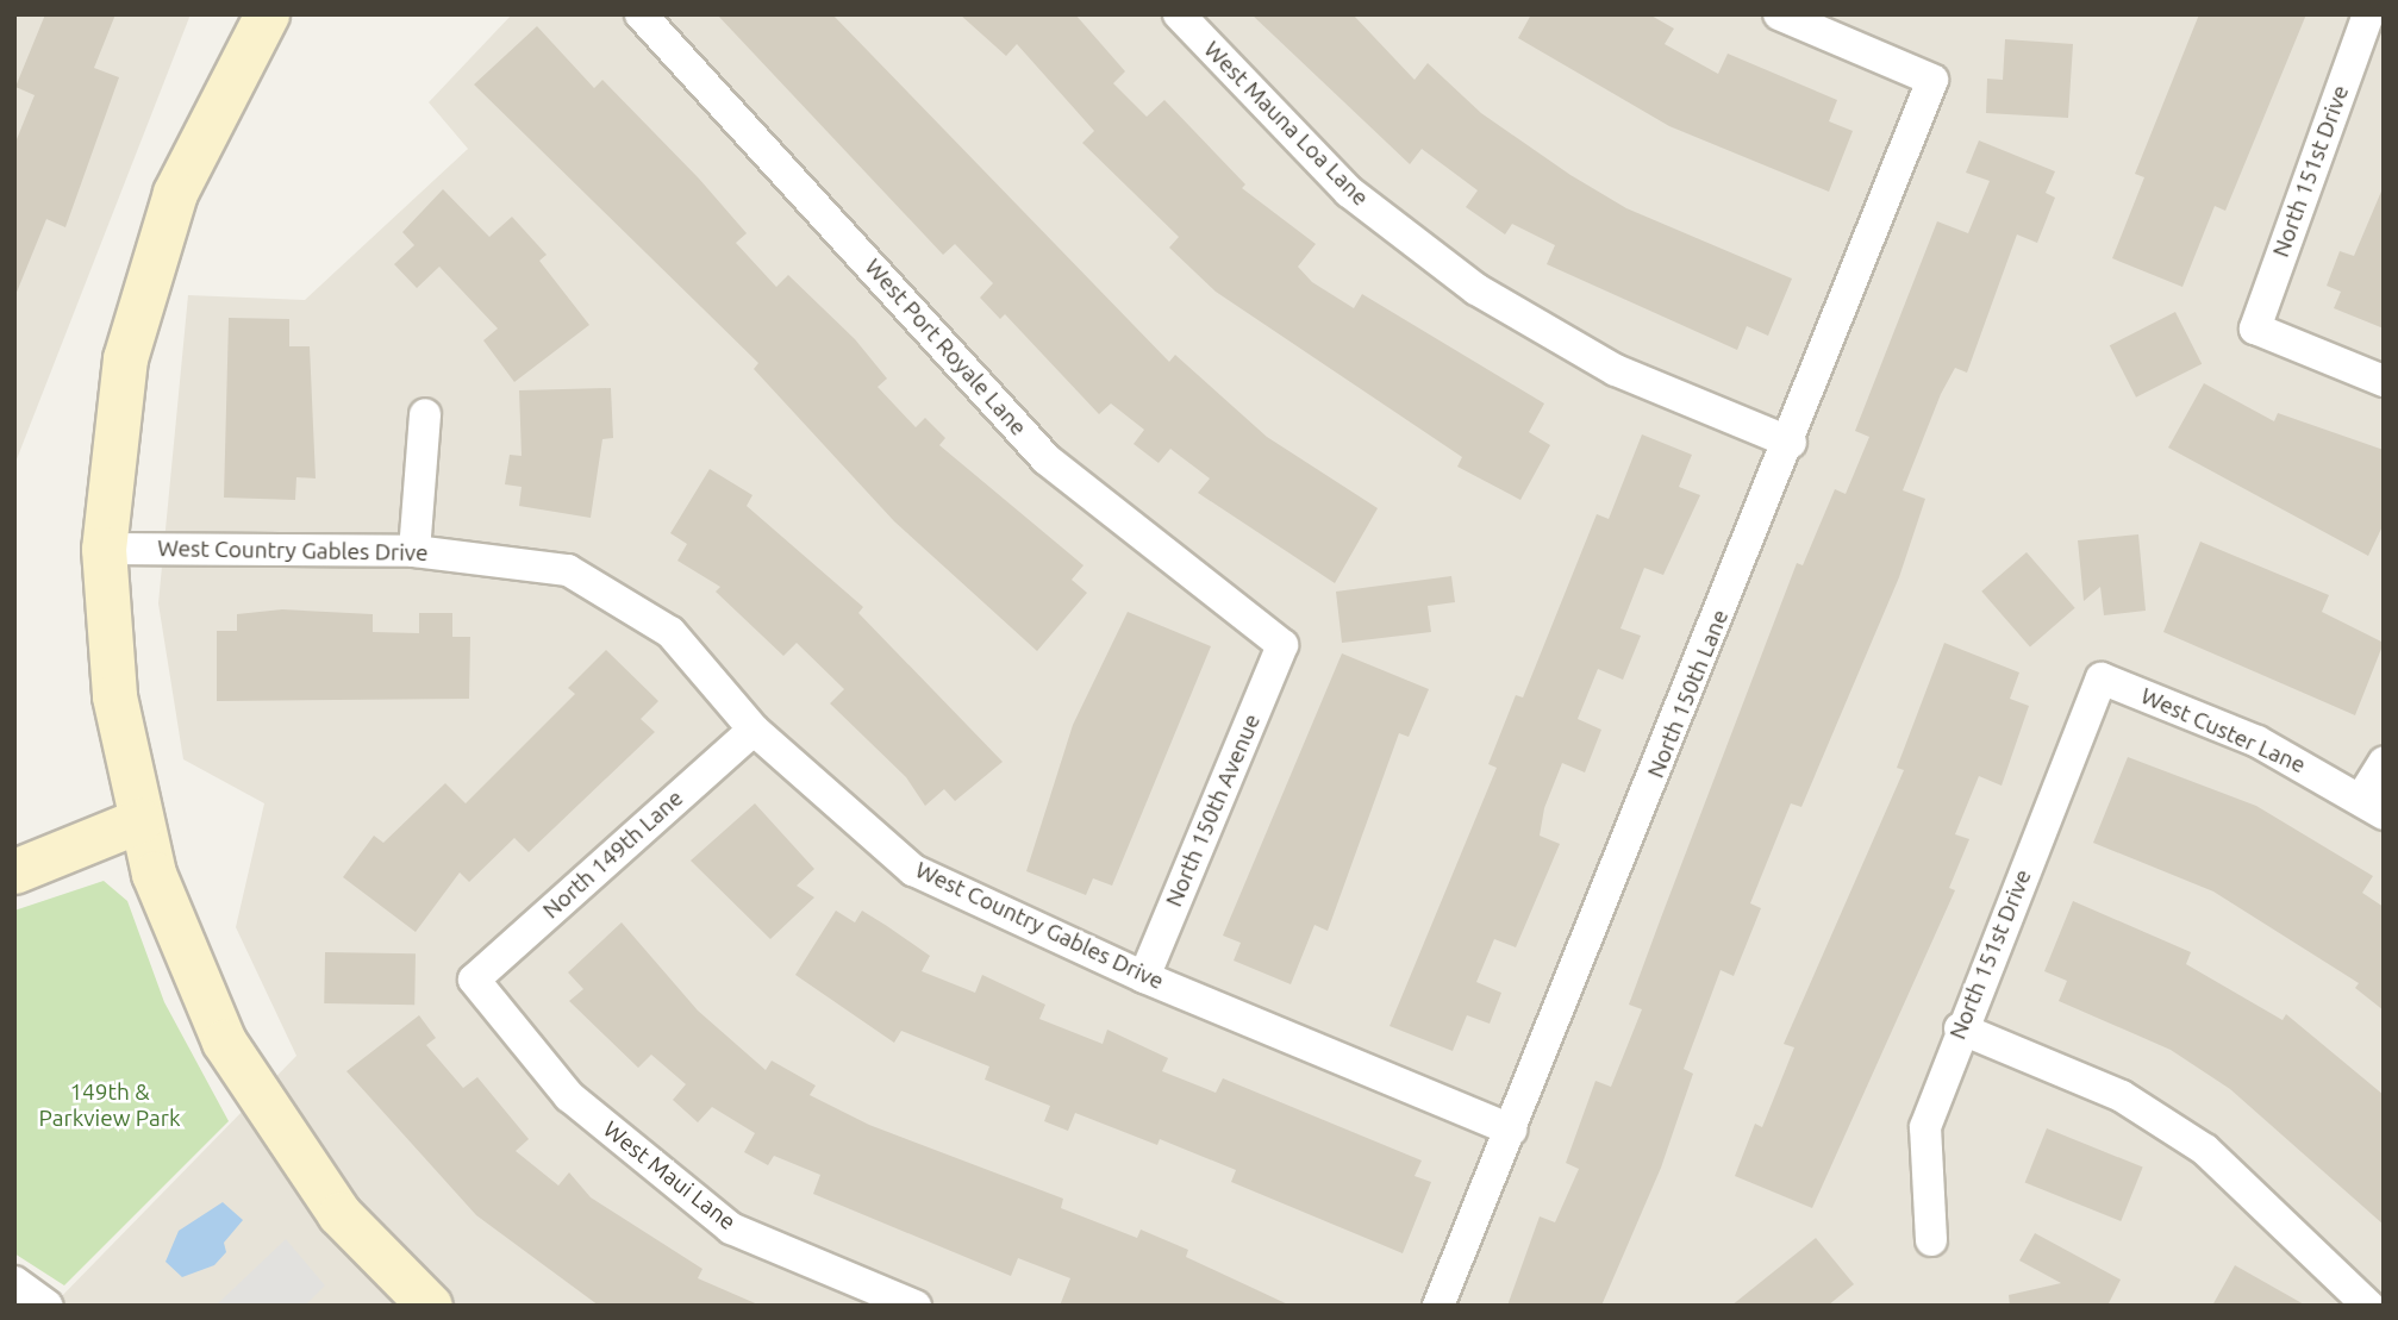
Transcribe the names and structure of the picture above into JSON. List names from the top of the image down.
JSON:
{
  "streets": {
    "street": [
      "West Mauna Loa Lane",
      "North 151st Drive",
      "West Port Royale Lane",
      "West Country Gables Drive",
      "North 150th Lane",
      "West Custer Lane",
      "North 150th Avenue",
      "North 149th Lane",
      "West Maui Lane"
    ]
  },
  "crossings": [
    ["West Mauna Loa Lane", "North 150th Lane"],
    ["North 151st Drive", "West Custer Lane"],
    ["West Port Royale Lane", "North 150th Avenue"],
    ["West Country Gables Drive", "North 150th Lane"],
    ["West Country Gables Drive", "North 150th Avenue"],
    ["West Country Gables Drive", "North 149th Lane"],
    ["North 149th Lane", "West Maui Lane"]
  ],
  "parks": ["149th & Parkview Park"]
}
